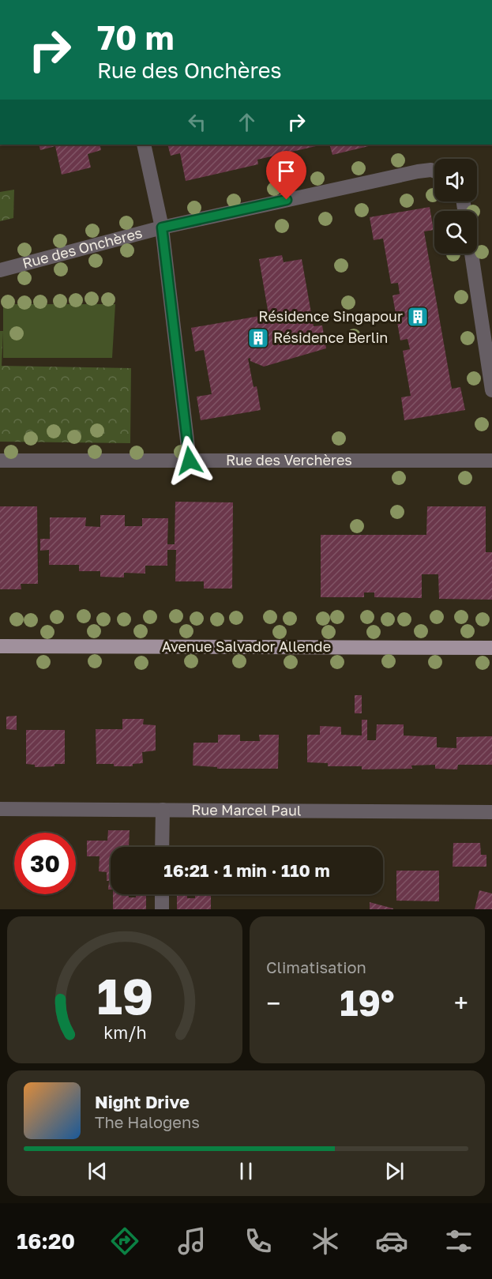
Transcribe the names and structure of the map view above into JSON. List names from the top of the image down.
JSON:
{
  "streets": {
    "main road": ["Avenue Salvador Allende"],
    "street": ["Rue des Onchères", "Rue des Verchères", "Rue Marcel Paul"]
  },
  "places": {
    "building": ["Résidence Singapour", "Résidence Berlin"]
  },
  "page": {
    "turn": ["70 m", "Rue des Onchères"],
    "limit": "30",
    "trip": "16:21 · 1 min · 110 m",
    "tile": "Climatisation",
    "heat": ["−", "19°", "+"],
    "song": ["Night Drive", "The Halogens"],
    "tabs": "16:20",
    "gauge": ["19", "km/h"]
  }
}
